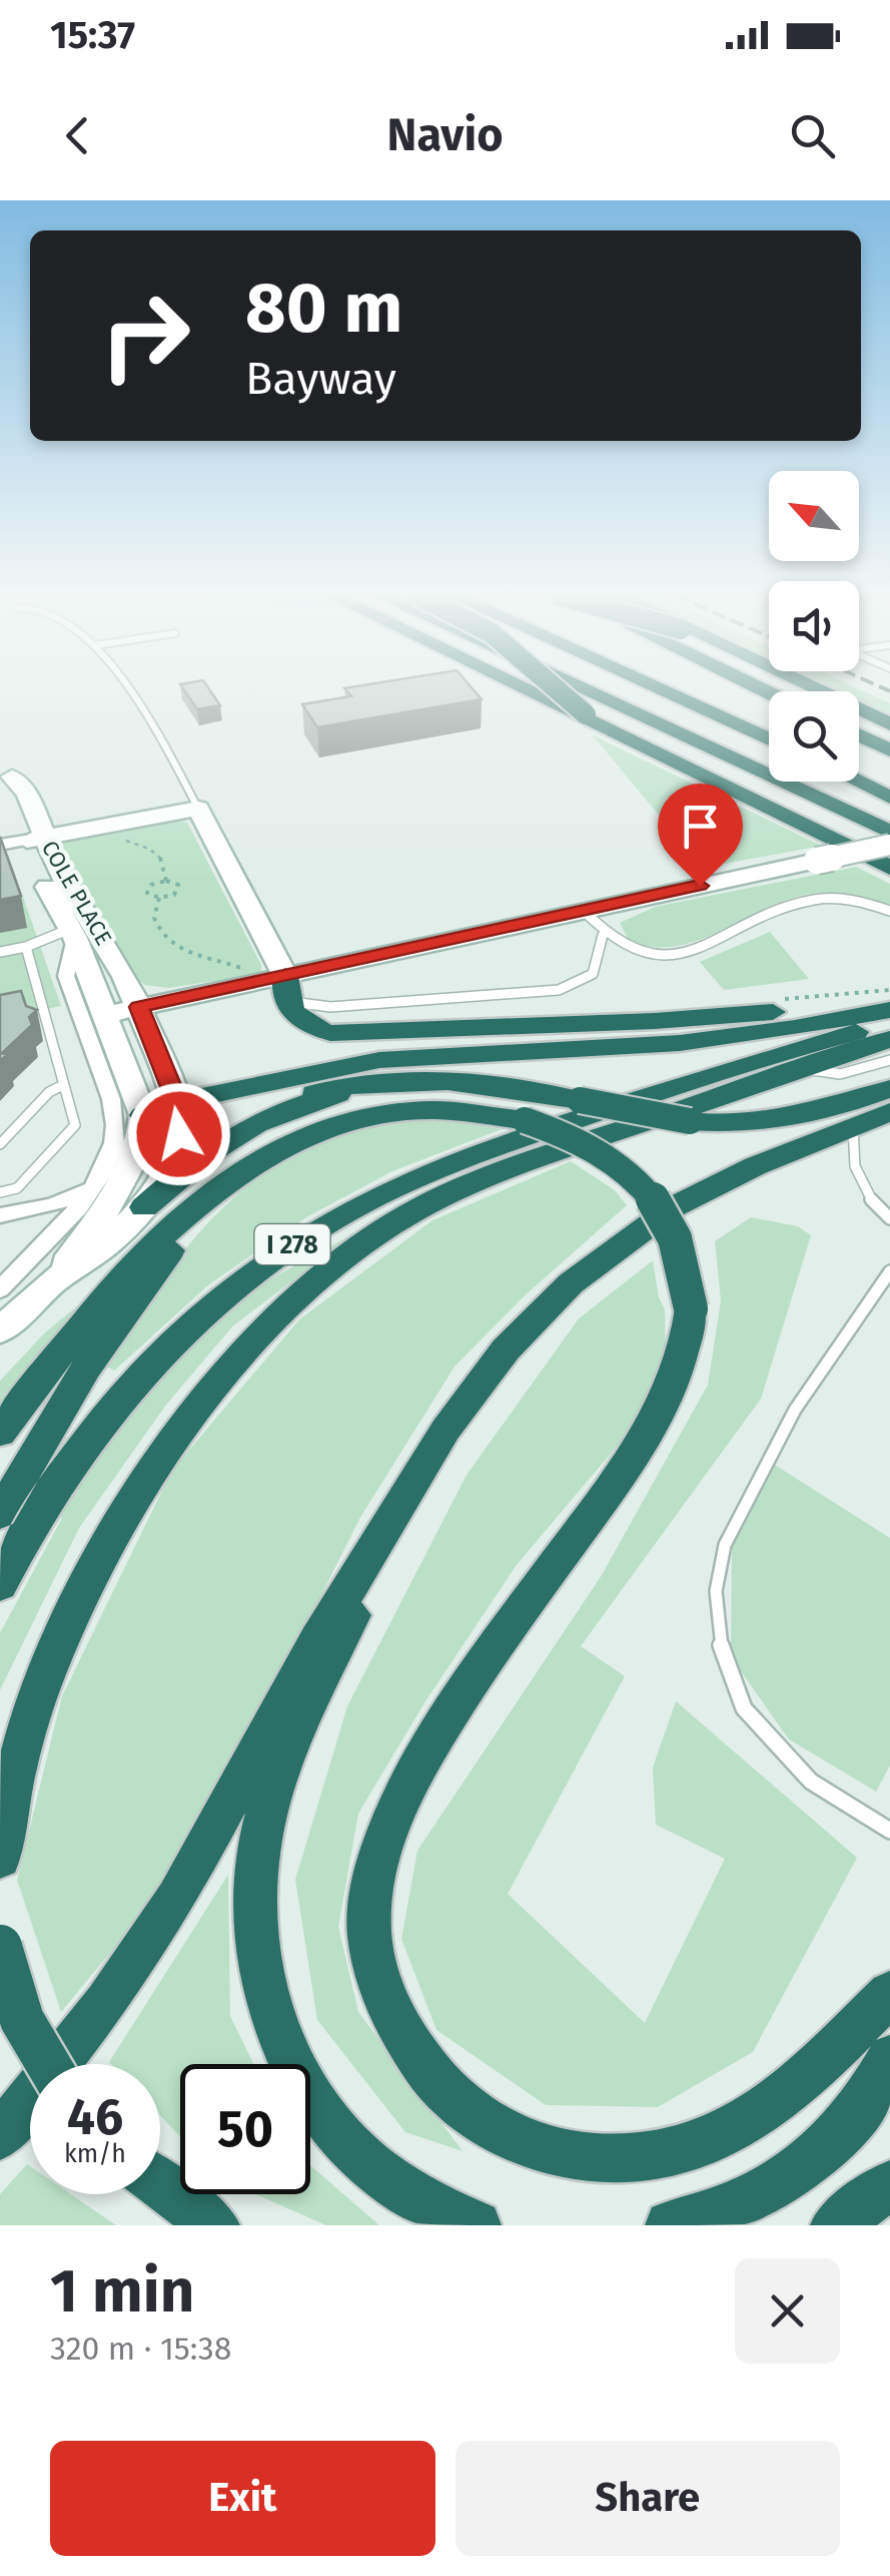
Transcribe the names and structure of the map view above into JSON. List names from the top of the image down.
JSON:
{
  "streets": {
    "highway": ["I 278"],
    "street": ["COLE PLACE"]
  },
  "north": "top left",
  "page": {
    "status": "15:37",
    "header": "Navio",
    "turn": ["80 m", "Bayway"],
    "speed": "46 km/h",
    "limit": "50",
    "heading": ["1 min", "320 m · 15:38"],
    "buttons": ["Exit", "Share"]
  }
}
